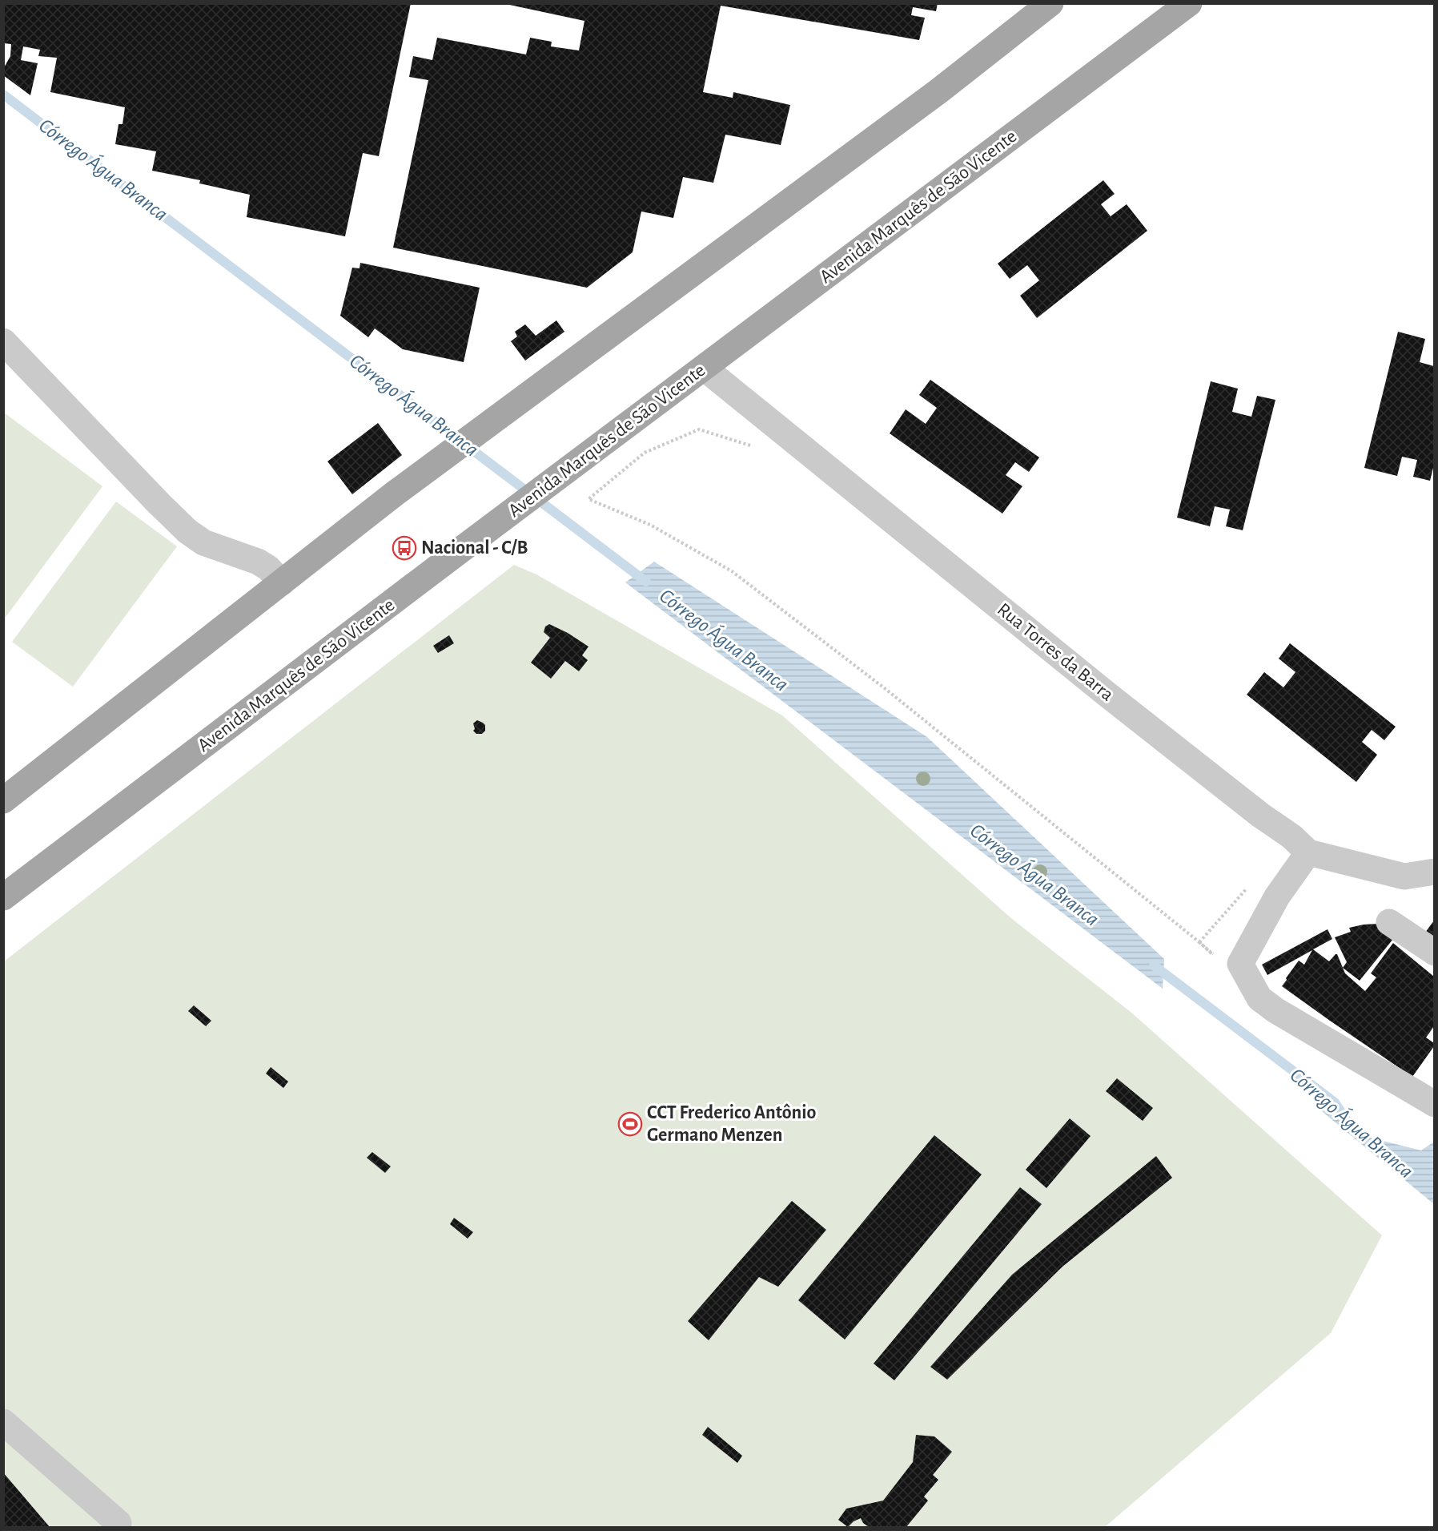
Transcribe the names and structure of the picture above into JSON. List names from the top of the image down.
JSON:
{
  "streets": {
    "main road": ["Avenida Marquês de São Vicente"],
    "street": ["Rua Torres da Barra"]
  },
  "crossings": [
    ["Avenida Marquês de São Vicente", "Rua Torres da Barra"]
  ],
  "water": ["Córrego Água Branca"],
  "places": {
    "bus stop": ["Nacional - C/B"],
    "sports": ["CCT Frederico Antônio Germano Menzen"]
  }
}
